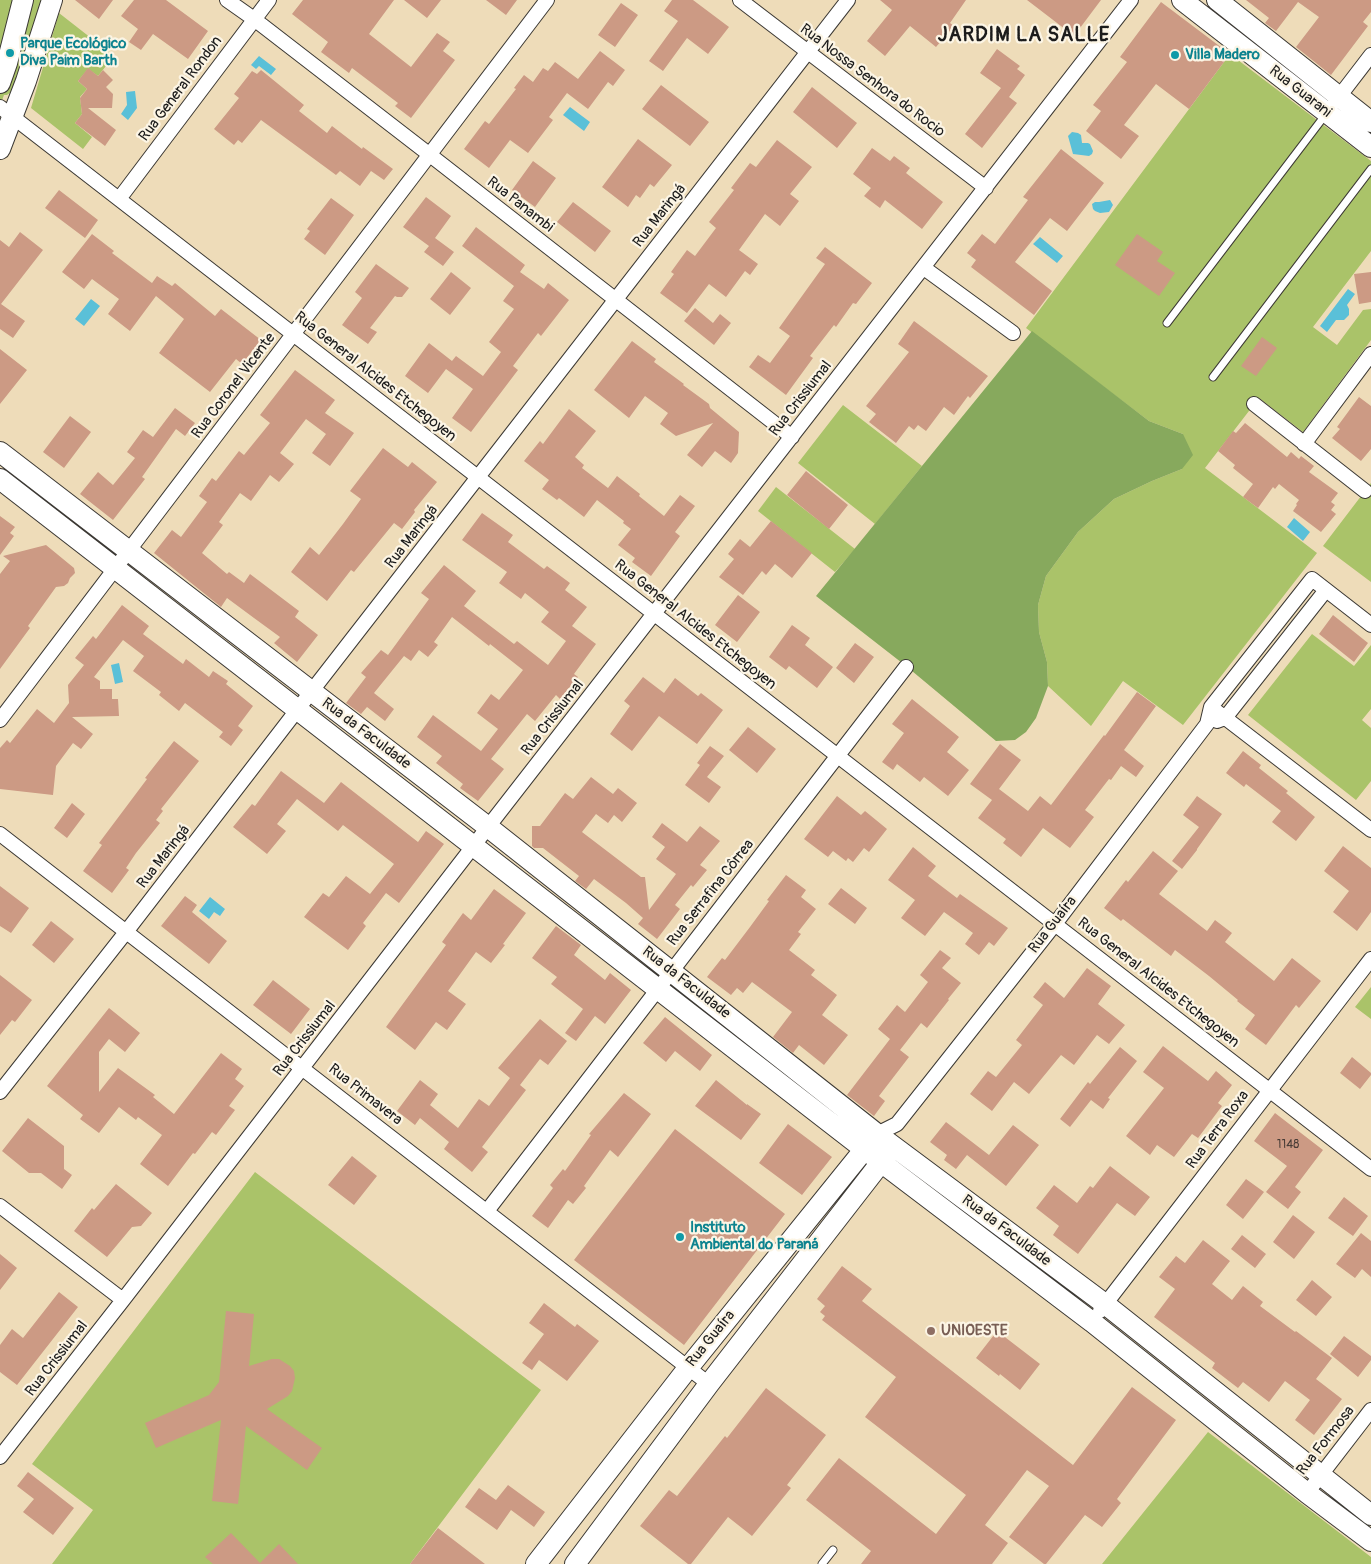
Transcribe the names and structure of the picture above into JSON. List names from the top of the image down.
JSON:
{
  "streets": {
    "street": [
      "Rua Nossa Senhora do Rocio",
      "Rua General Rondon",
      "Rua Guarani",
      "Rua Panambi",
      "Rua Maringá",
      "Rua General Alcides Etchegoyen",
      "Rua Coronel Vicente",
      "Rua Crissiumal",
      "Rua da Faculdade",
      "Rua Serrafina Côrrea",
      "Rua Guaíra",
      "Rua Primavera",
      "Rua Terra Roxa",
      "Rua Formosa"
    ]
  },
  "crossings": [
    ["Rua Nossa Senhora do Rocio", "Rua Maringá"],
    ["Rua Nossa Senhora do Rocio", "Rua Crissiumal"],
    ["Rua General Rondon", "Rua Panambi"],
    ["Rua General Rondon", "Rua General Alcides Etchegoyen"],
    ["Rua Panambi", "Rua Maringá"],
    ["Rua Panambi", "Rua Coronel Vicente"],
    ["Rua Panambi", "Rua Crissiumal"],
    ["Rua Maringá", "Rua General Alcides Etchegoyen"],
    ["Rua Maringá", "Rua da Faculdade"],
    ["Rua Maringá", "Rua Primavera"],
    ["Rua General Alcides Etchegoyen", "Rua Coronel Vicente"],
    ["Rua General Alcides Etchegoyen", "Rua Crissiumal"],
    ["Rua General Alcides Etchegoyen", "Rua Serrafina Côrrea"],
    ["Rua General Alcides Etchegoyen", "Rua Guaíra"],
    ["Rua General Alcides Etchegoyen", "Rua Terra Roxa"],
    ["Rua Coronel Vicente", "Rua da Faculdade"],
    ["Rua Crissiumal", "Rua da Faculdade"],
    ["Rua Crissiumal", "Rua Primavera"],
    ["Rua da Faculdade", "Rua Serrafina Côrrea"],
    ["Rua da Faculdade", "Rua Guaíra"],
    ["Rua da Faculdade", "Rua Terra Roxa"],
    ["Rua da Faculdade", "Rua Formosa"],
    ["Rua Serrafina Côrrea", "Rua Primavera"],
    ["Rua Guaíra", "Rua Primavera"]
  ],
  "districts": ["JARDIM LA SALLE"],
  "places": [
    "Parque Ecológico Diva Paim Barth",
    "Villa Madero",
    "Instituto Ambiental do Paraná",
    "UNIOESTE"
  ],
  "house_numbers": ["1148"]
}
